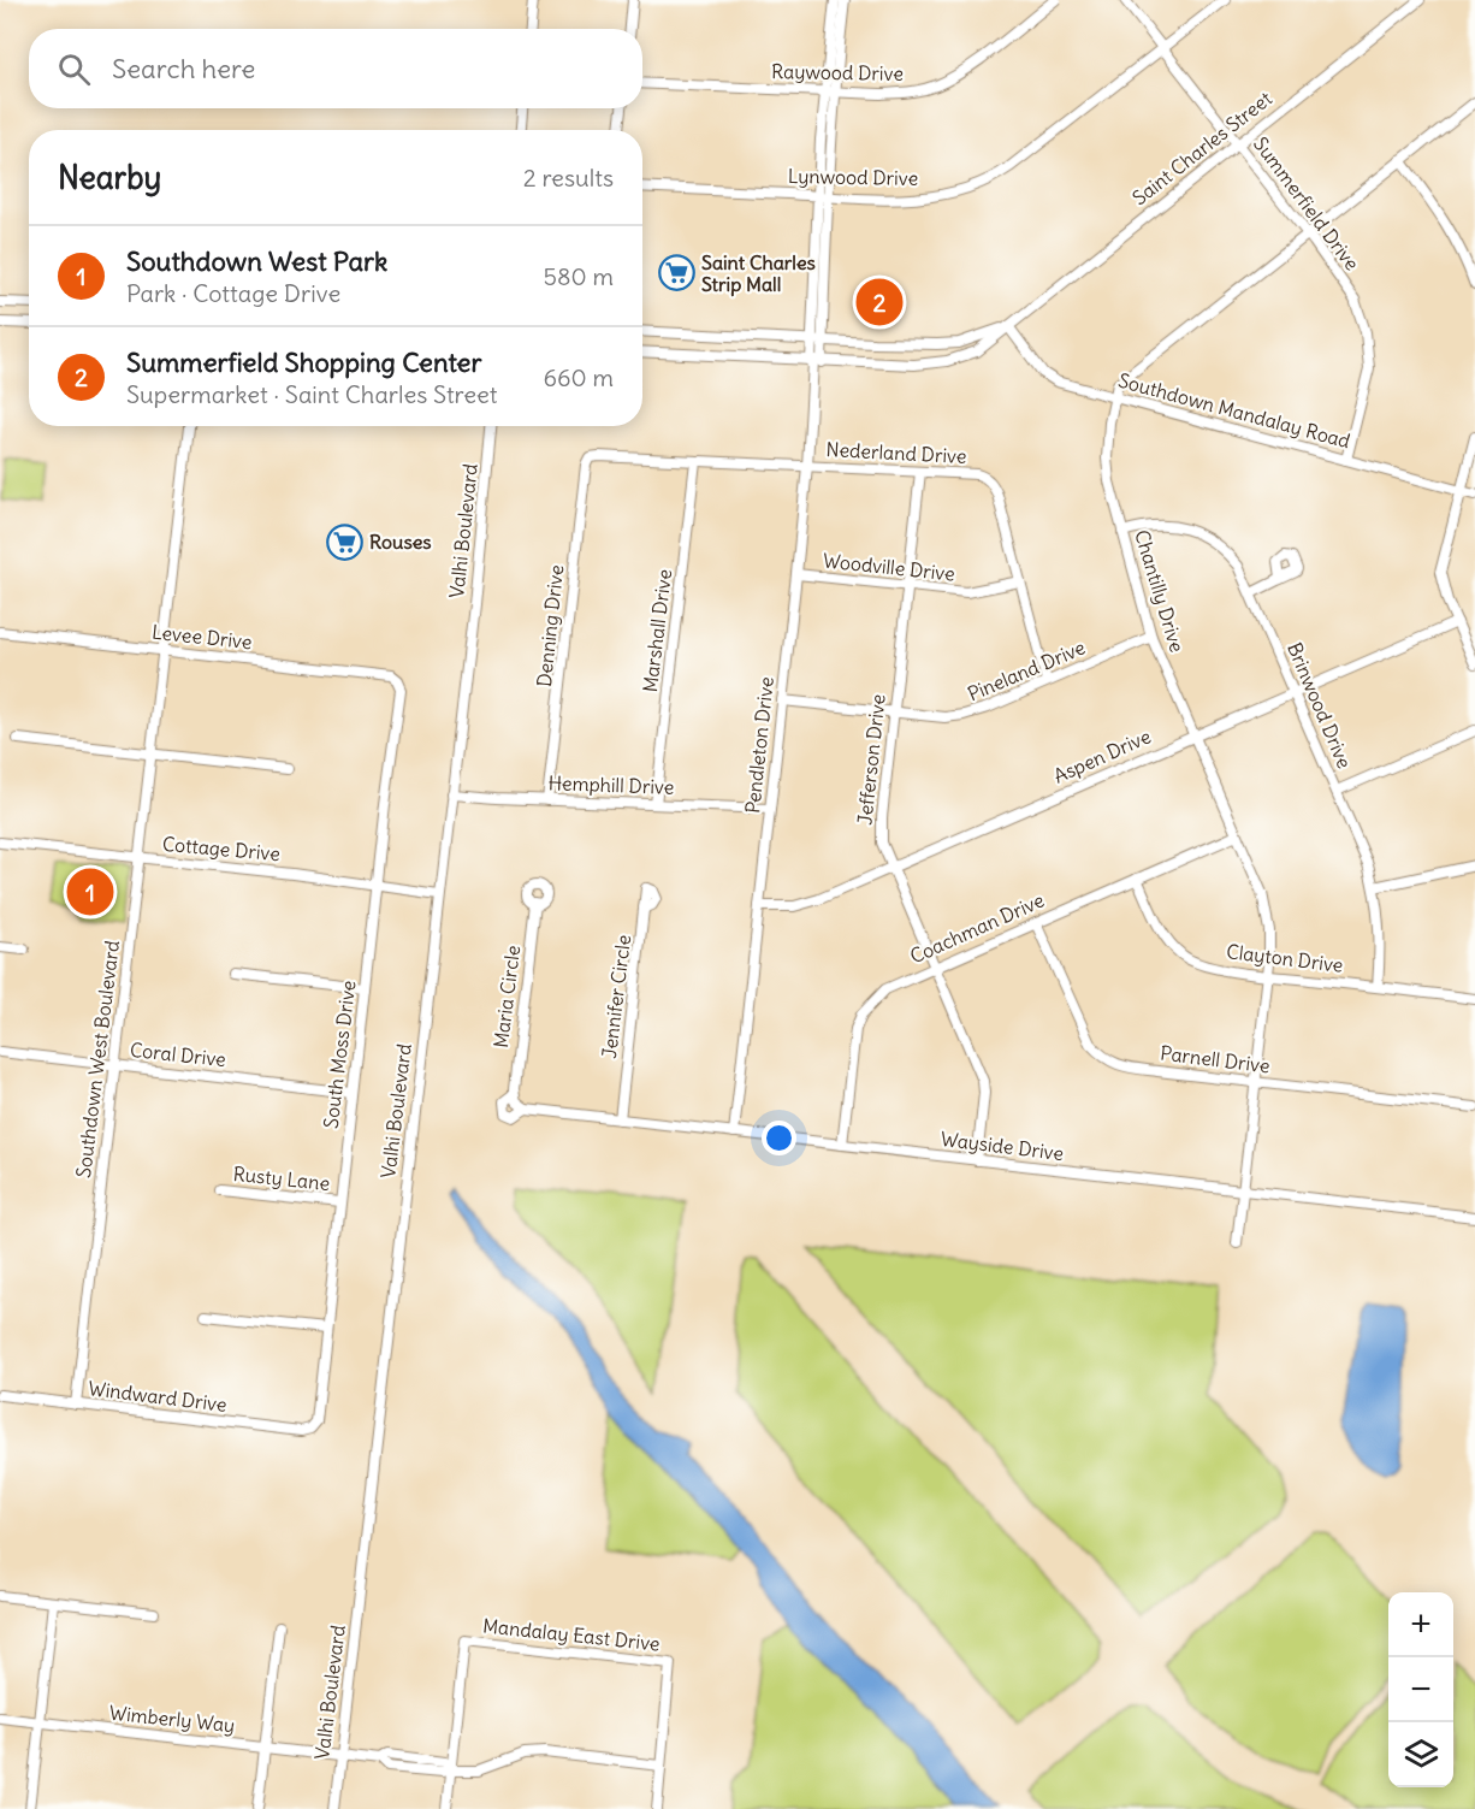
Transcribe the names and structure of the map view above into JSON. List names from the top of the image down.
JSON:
{
  "streets": {
    "street": [
      "Raywood Drive",
      "Saint Charles Street",
      "Lynwood Drive",
      "Summerfield Drive",
      "Southdown Mandalay Road",
      "Nederland Drive",
      "Valhi Boulevard",
      "Woodville Drive",
      "Chantilly Drive",
      "Denning Drive",
      "Marshall Drive",
      "Levee Drive",
      "Pineland Drive",
      "Brinwood Drive",
      "Pendleton Drive",
      "Aspen Drive",
      "Jefferson Drive",
      "Hemphill Drive",
      "Cottage Drive",
      "Coachman Drive",
      "Clayton Drive",
      "Maria Circle",
      "Jennifer Circle",
      "Coral Drive",
      "South Moss Drive",
      "Southdown West Boulevard",
      "Parnell Drive",
      "Wayside Drive",
      "Rusty Lane",
      "Windward Drive",
      "Mandalay East Drive",
      "Wimberly Way"
    ]
  },
  "crossings": [
    ["Raywood Drive", "Pendleton Drive"],
    ["Saint Charles Street", "Summerfield Drive"],
    ["Saint Charles Street", "Southdown Mandalay Road"],
    ["Saint Charles Street", "Pendleton Drive"],
    ["Lynwood Drive", "Summerfield Drive"],
    ["Lynwood Drive", "Pendleton Drive"],
    ["Summerfield Drive", "Southdown Mandalay Road"],
    ["Southdown Mandalay Road", "Chantilly Drive"],
    ["Nederland Drive", "Woodville Drive"],
    ["Nederland Drive", "Denning Drive"],
    ["Nederland Drive", "Marshall Drive"],
    ["Nederland Drive", "Pineland Drive"],
    ["Nederland Drive", "Pendleton Drive"],
    ["Nederland Drive", "Jefferson Drive"],
    ["Valhi Boulevard", "Hemphill Drive"],
    ["Valhi Boulevard", "Cottage Drive"],
    ["Valhi Boulevard", "Wimberly Way"],
    ["Woodville Drive", "Pendleton Drive"],
    ["Woodville Drive", "Jefferson Drive"],
    ["Chantilly Drive", "Pineland Drive"],
    ["Chantilly Drive", "Brinwood Drive"],
    ["Chantilly Drive", "Aspen Drive"],
    ["Chantilly Drive", "Coachman Drive"],
    ["Chantilly Drive", "Clayton Drive"],
    ["Chantilly Drive", "Parnell Drive"],
    ["Chantilly Drive", "Wayside Drive"],
    ["Denning Drive", "Hemphill Drive"],
    ["Marshall Drive", "Hemphill Drive"],
    ["Levee Drive", "South Moss Drive"],
    ["Levee Drive", "Southdown West Boulevard"],
    ["Pineland Drive", "Pendleton Drive"],
    ["Pineland Drive", "Jefferson Drive"],
    ["Brinwood Drive", "Aspen Drive"],
    ["Brinwood Drive", "Clayton Drive"],
    ["Pendleton Drive", "Aspen Drive"],
    ["Pendleton Drive", "Hemphill Drive"],
    ["Pendleton Drive", "Wayside Drive"],
    ["Aspen Drive", "Jefferson Drive"],
    ["Jefferson Drive", "Coachman Drive"],
    ["Jefferson Drive", "Wayside Drive"],
    ["Cottage Drive", "South Moss Drive"],
    ["Cottage Drive", "Southdown West Boulevard"],
    ["Coachman Drive", "Clayton Drive"],
    ["Coachman Drive", "Parnell Drive"],
    ["Coachman Drive", "Wayside Drive"],
    ["Maria Circle", "Wayside Drive"],
    ["Jennifer Circle", "Wayside Drive"],
    ["Coral Drive", "South Moss Drive"],
    ["Coral Drive", "Southdown West Boulevard"],
    ["South Moss Drive", "Rusty Lane"],
    ["South Moss Drive", "Windward Drive"],
    ["Southdown West Boulevard", "Windward Drive"],
    ["Mandalay East Drive", "Wimberly Way"]
  ],
  "places": {
    "supermarket": ["Saint Charles Strip Mall", "Rouses"]
  },
  "page": {
    "search": "Search here",
    "heading": ["Nearby", "2 results"],
    "list": [
      {
        "mark": "1",
        "name": "Southdown West Park",
        "note": "Park · Cottage Drive",
        "value": "580 m"
      },
      {
        "mark": "2",
        "name": "Summerfield Shopping Center",
        "note": "Supermarket · Saint Charles Street",
        "value": "660 m"
      }
    ],
    "pins": ["2", "1"],
    "map_buttons": ["+", "−"]
  }
}
